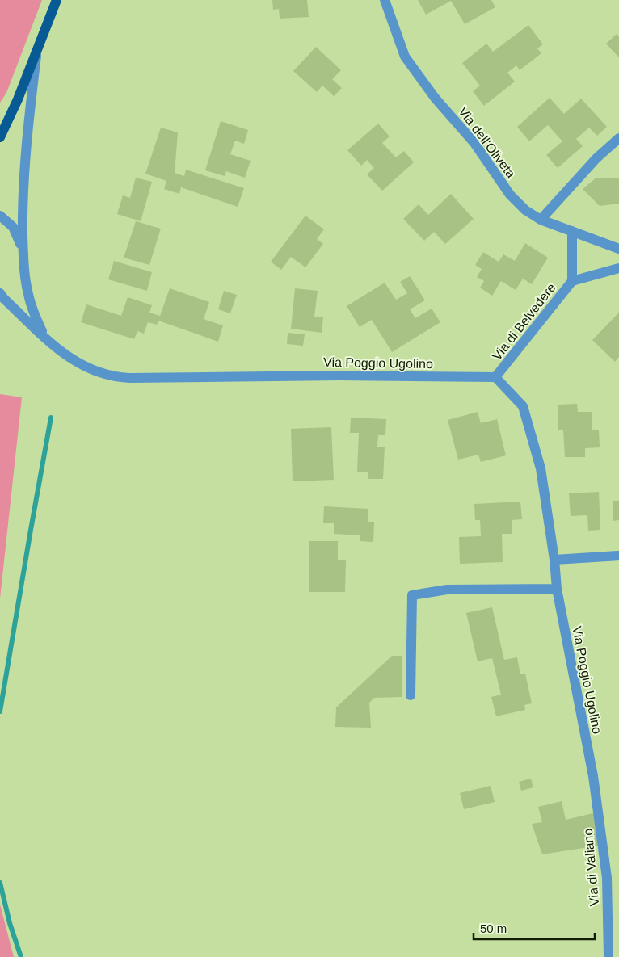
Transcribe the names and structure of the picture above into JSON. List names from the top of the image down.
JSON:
{
  "streets": {
    "street": [
      "Via dell'Oliveta",
      "Via di Belvedere",
      "Via Poggio Ugolino",
      "Via di Valiano"
    ]
  },
  "crossings": [
    ["Via dell'Oliveta", "Via di Belvedere"],
    ["Via di Belvedere", "Via Poggio Ugolino"],
    ["Via Poggio Ugolino", "Via di Valiano"]
  ],
  "scale_bar": "50 m"
}
